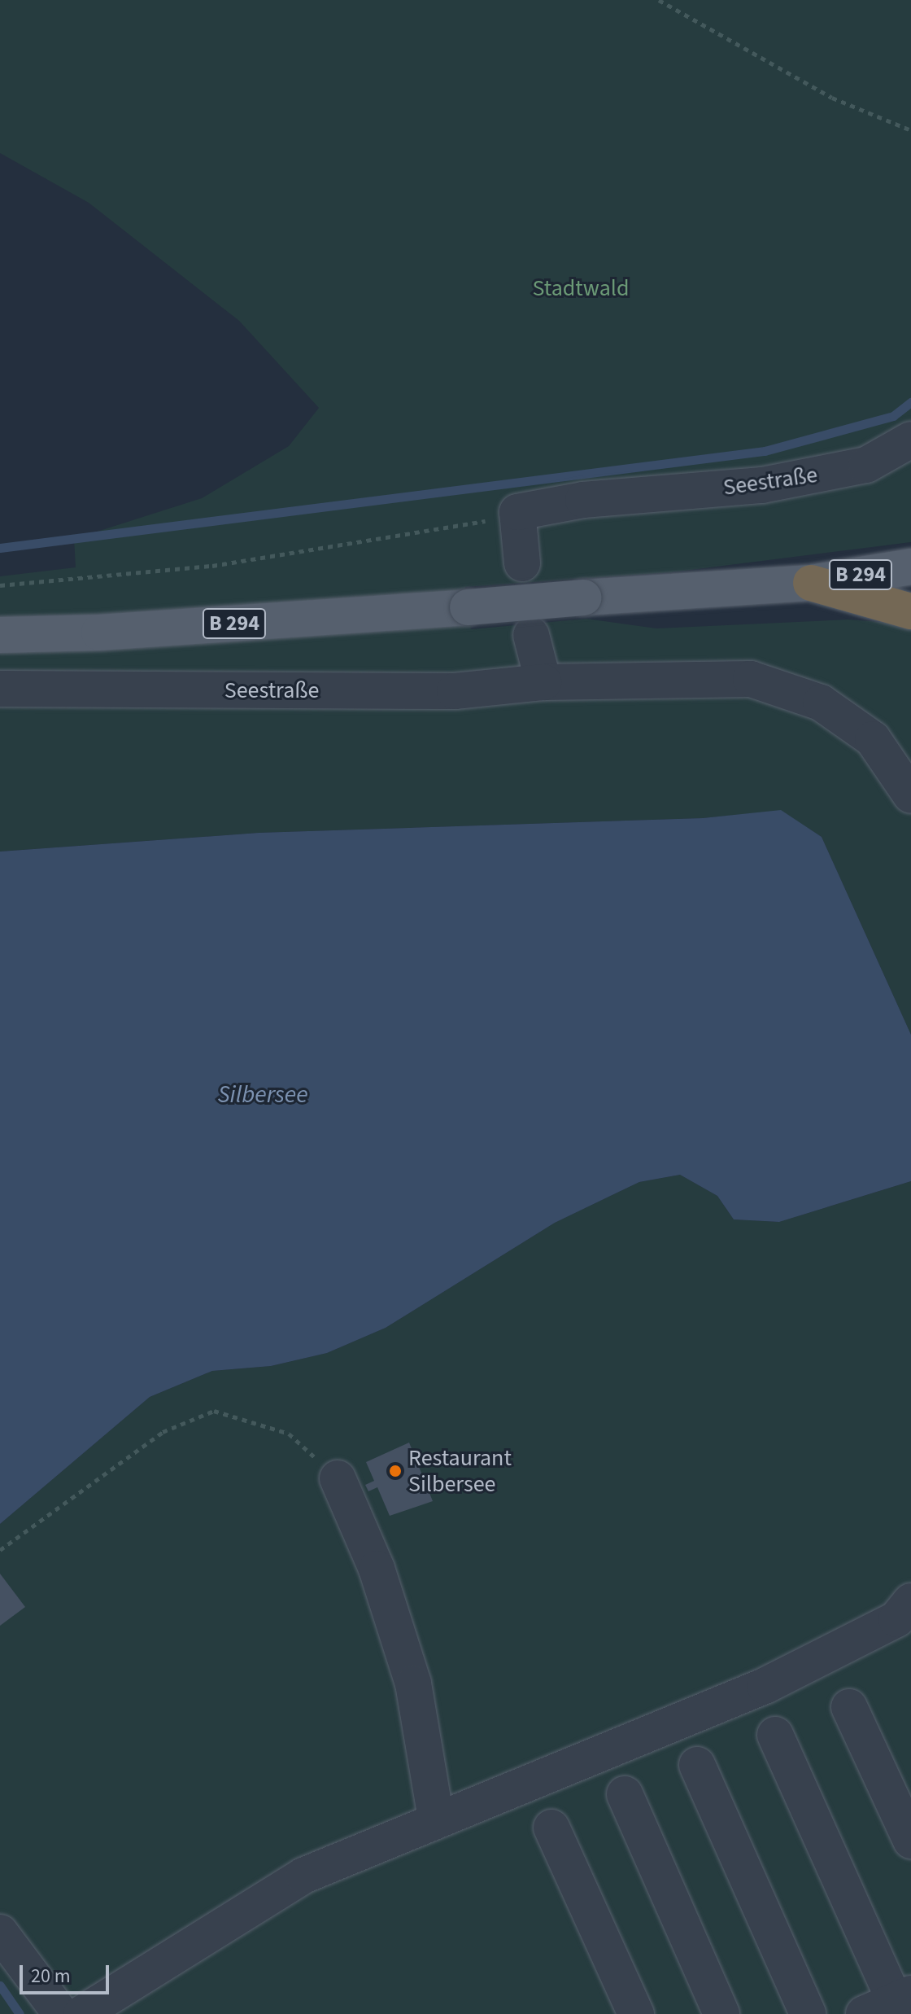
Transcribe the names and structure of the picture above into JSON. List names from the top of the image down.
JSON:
{
  "streets": {
    "main road": ["B 294"],
    "street": ["Seestraße"]
  },
  "water": ["Silbersee"],
  "parks": ["Stadtwald"],
  "places": ["Restaurant Silbersee"],
  "scale_bar": "20 m"
}
